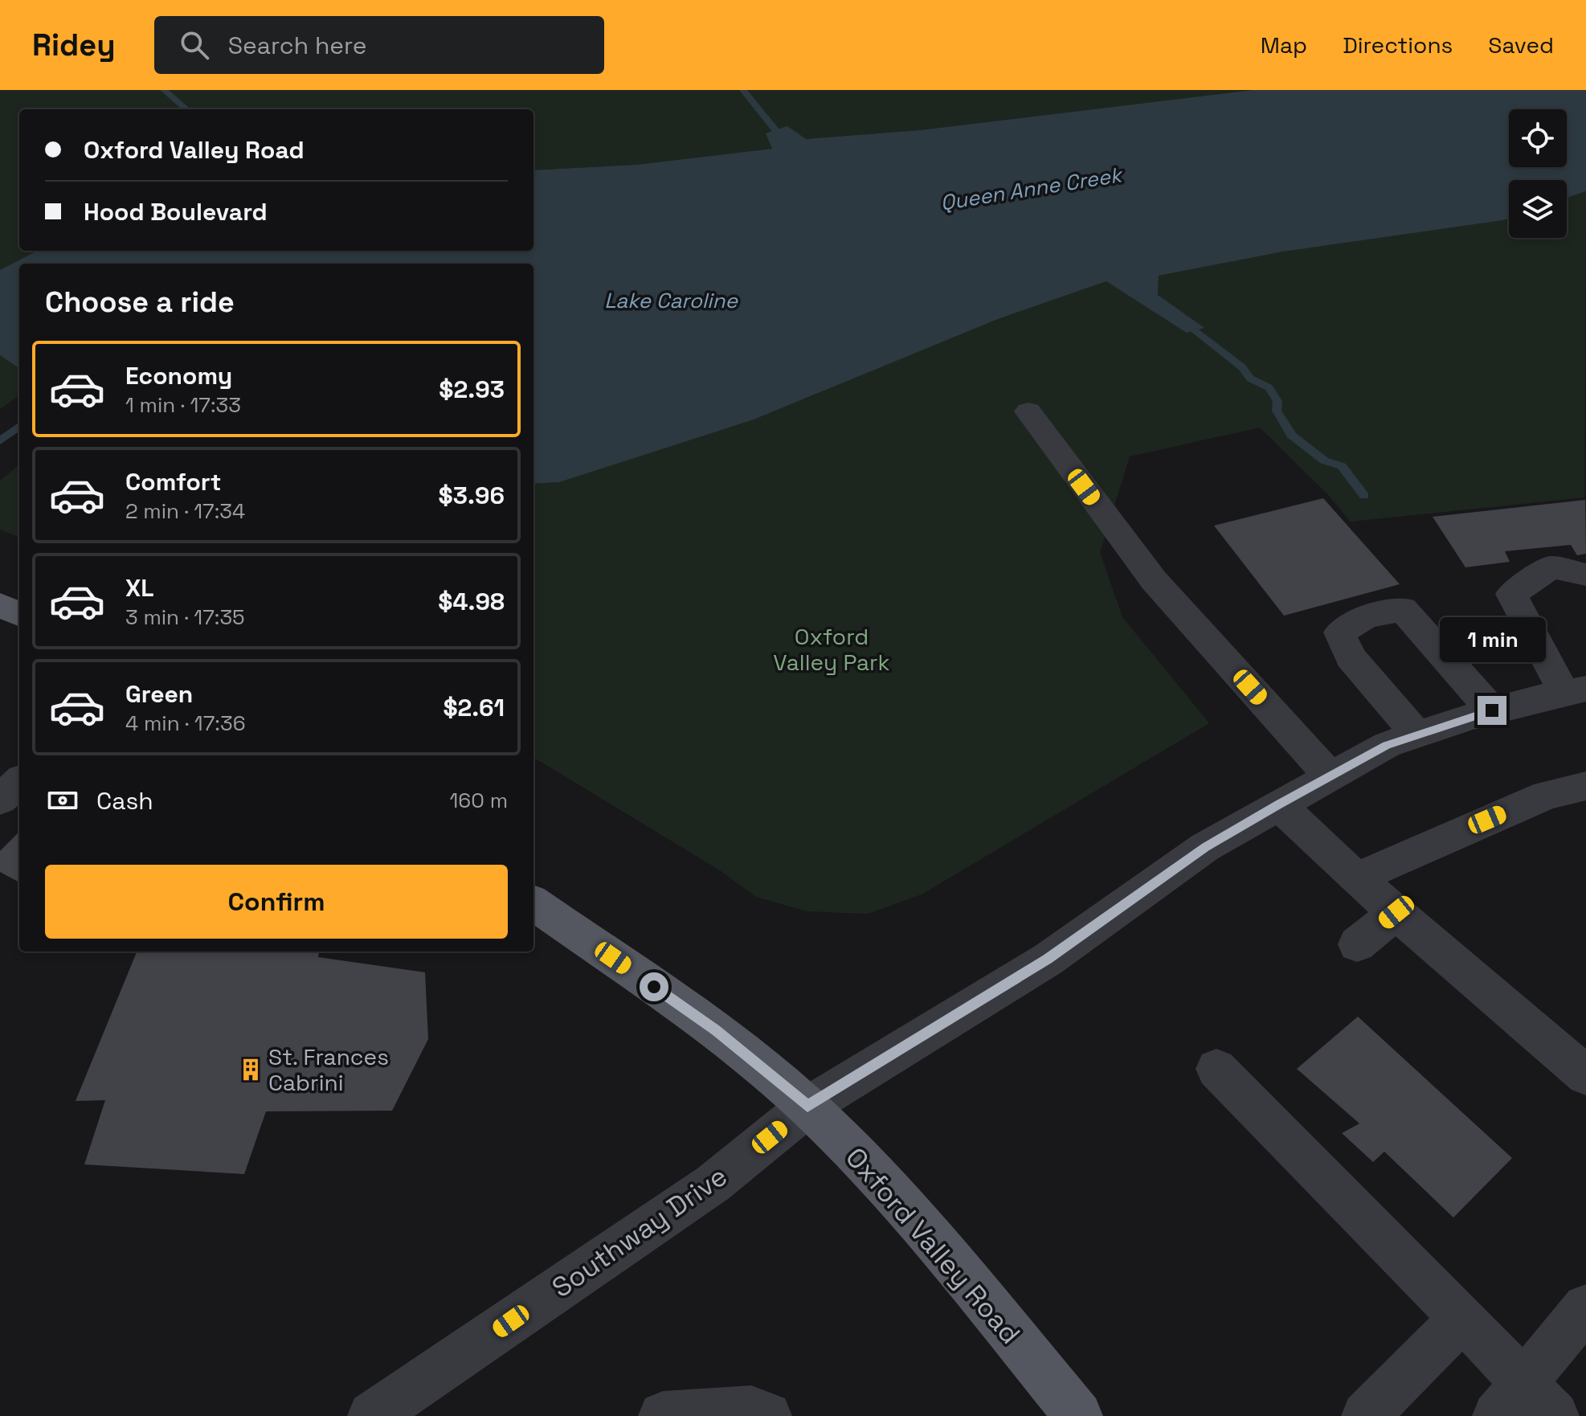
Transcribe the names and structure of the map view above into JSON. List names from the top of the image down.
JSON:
{
  "streets": {
    "main road": ["Oxford Valley Road"],
    "street": ["Southway Drive"]
  },
  "crossings": [
    ["Southway Drive", "Oxford Valley Road"]
  ],
  "water": ["Queen Anne Creek", "Lake Caroline"],
  "parks": ["Oxford Valley Park"],
  "places": {
    "building": ["St. Frances Cabrini"]
  },
  "page": {
    "header": "Ridey",
    "search": "Search here",
    "nav": ["Map", "Directions", "Saved"],
    "banner": ["Oxford Valley Road", "Hood Boulevard"],
    "heading": "Choose a ride",
    "list": [
      {
        "name": "Economy",
        "note": "1 min · 17:33",
        "value": "$2.93"
      },
      {
        "name": "Comfort",
        "note": "2 min · 17:34",
        "value": "$3.96"
      },
      {
        "name": "XL",
        "note": "3 min · 17:35",
        "value": "$4.98"
      },
      {
        "name": "Green",
        "note": "4 min · 17:36",
        "value": "$2.61"
      }
    ],
    "bubble": "1 min",
    "pay": ["Cash", "160 m"],
    "buttons": "Confirm"
  }
}
